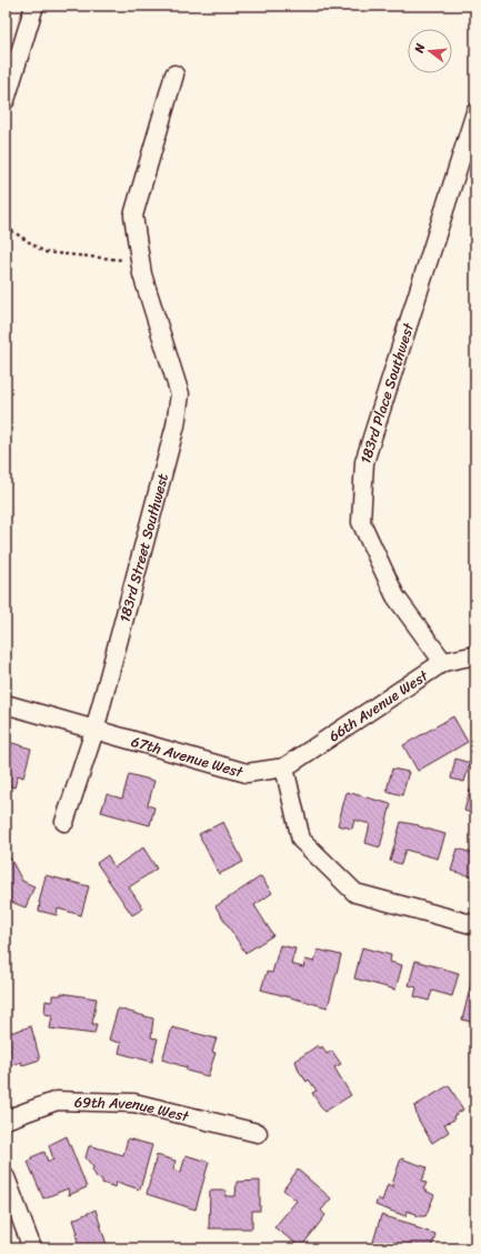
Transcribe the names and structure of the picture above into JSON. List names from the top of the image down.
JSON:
{
  "streets": {
    "street": [
      "183rd Place Southwest",
      "183rd Street Southwest",
      "66th Avenue West",
      "67th Avenue West",
      "69th Avenue West"
    ]
  },
  "crossings": [
    ["183rd Place Southwest", "66th Avenue West"],
    ["183rd Street Southwest", "67th Avenue West"],
    ["66th Avenue West", "67th Avenue West"]
  ],
  "north": "left"
}
